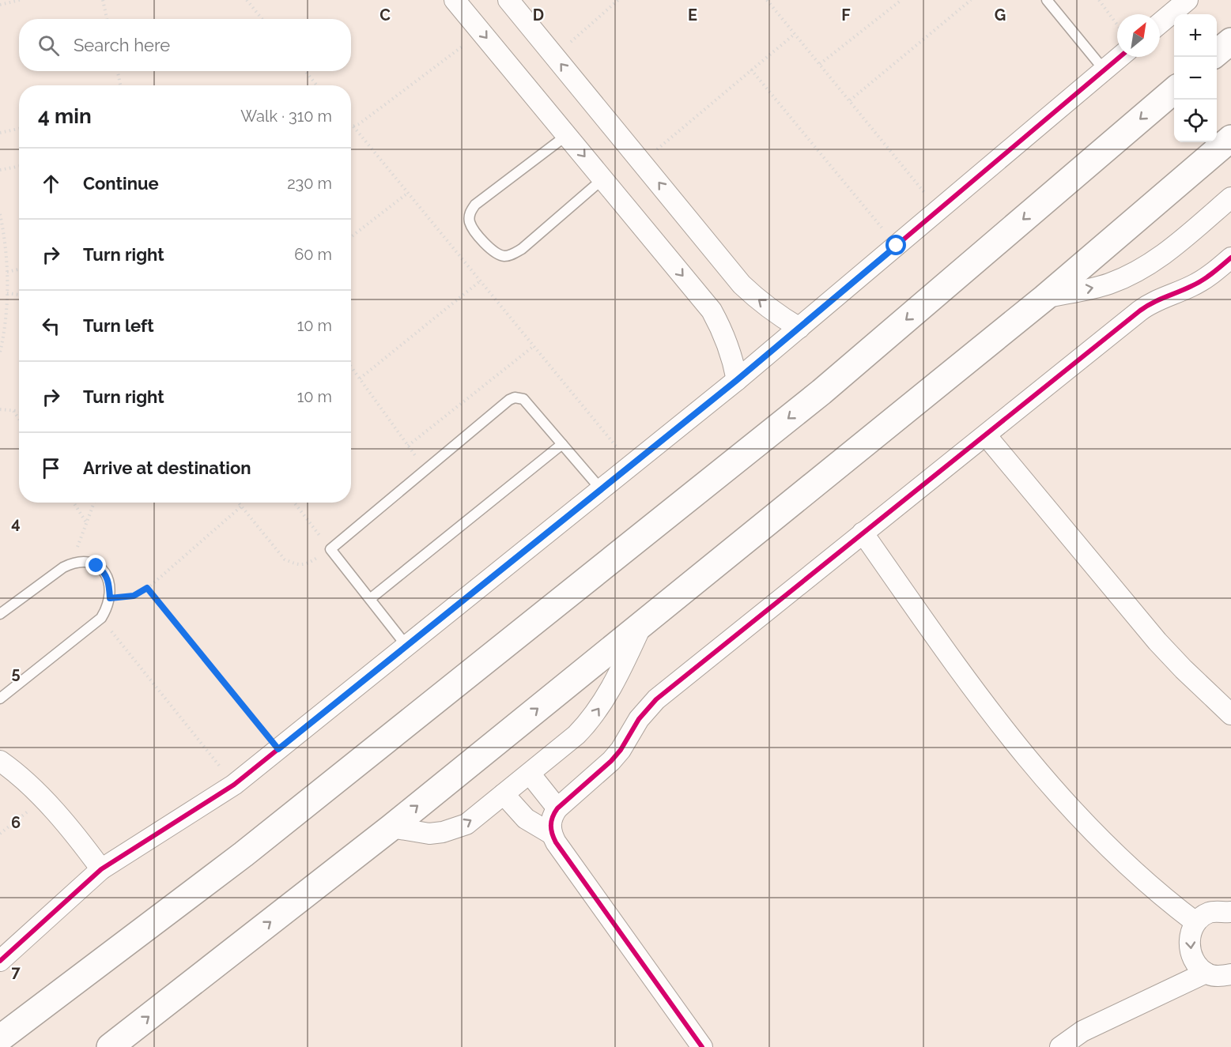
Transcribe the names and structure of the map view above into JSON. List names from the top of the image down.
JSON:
{
  "north": "top right",
  "page": {
    "map_buttons": ["+", "−"],
    "search": "Search here",
    "heading": ["4 min", "Walk · 310 m"],
    "list": [
      ["Continue", "230 m"],
      ["Turn right", "60 m"],
      ["Turn left", "10 m"],
      ["Turn right", "10 m"],
      "Arrive at destination"
    ]
  },
  "grid": {
    "columns": [
      "C",
      "D",
      "E",
      "F",
      "G"
    ],
    "rows": [
      "4",
      "5",
      "6",
      "7"
    ]
  }
}
